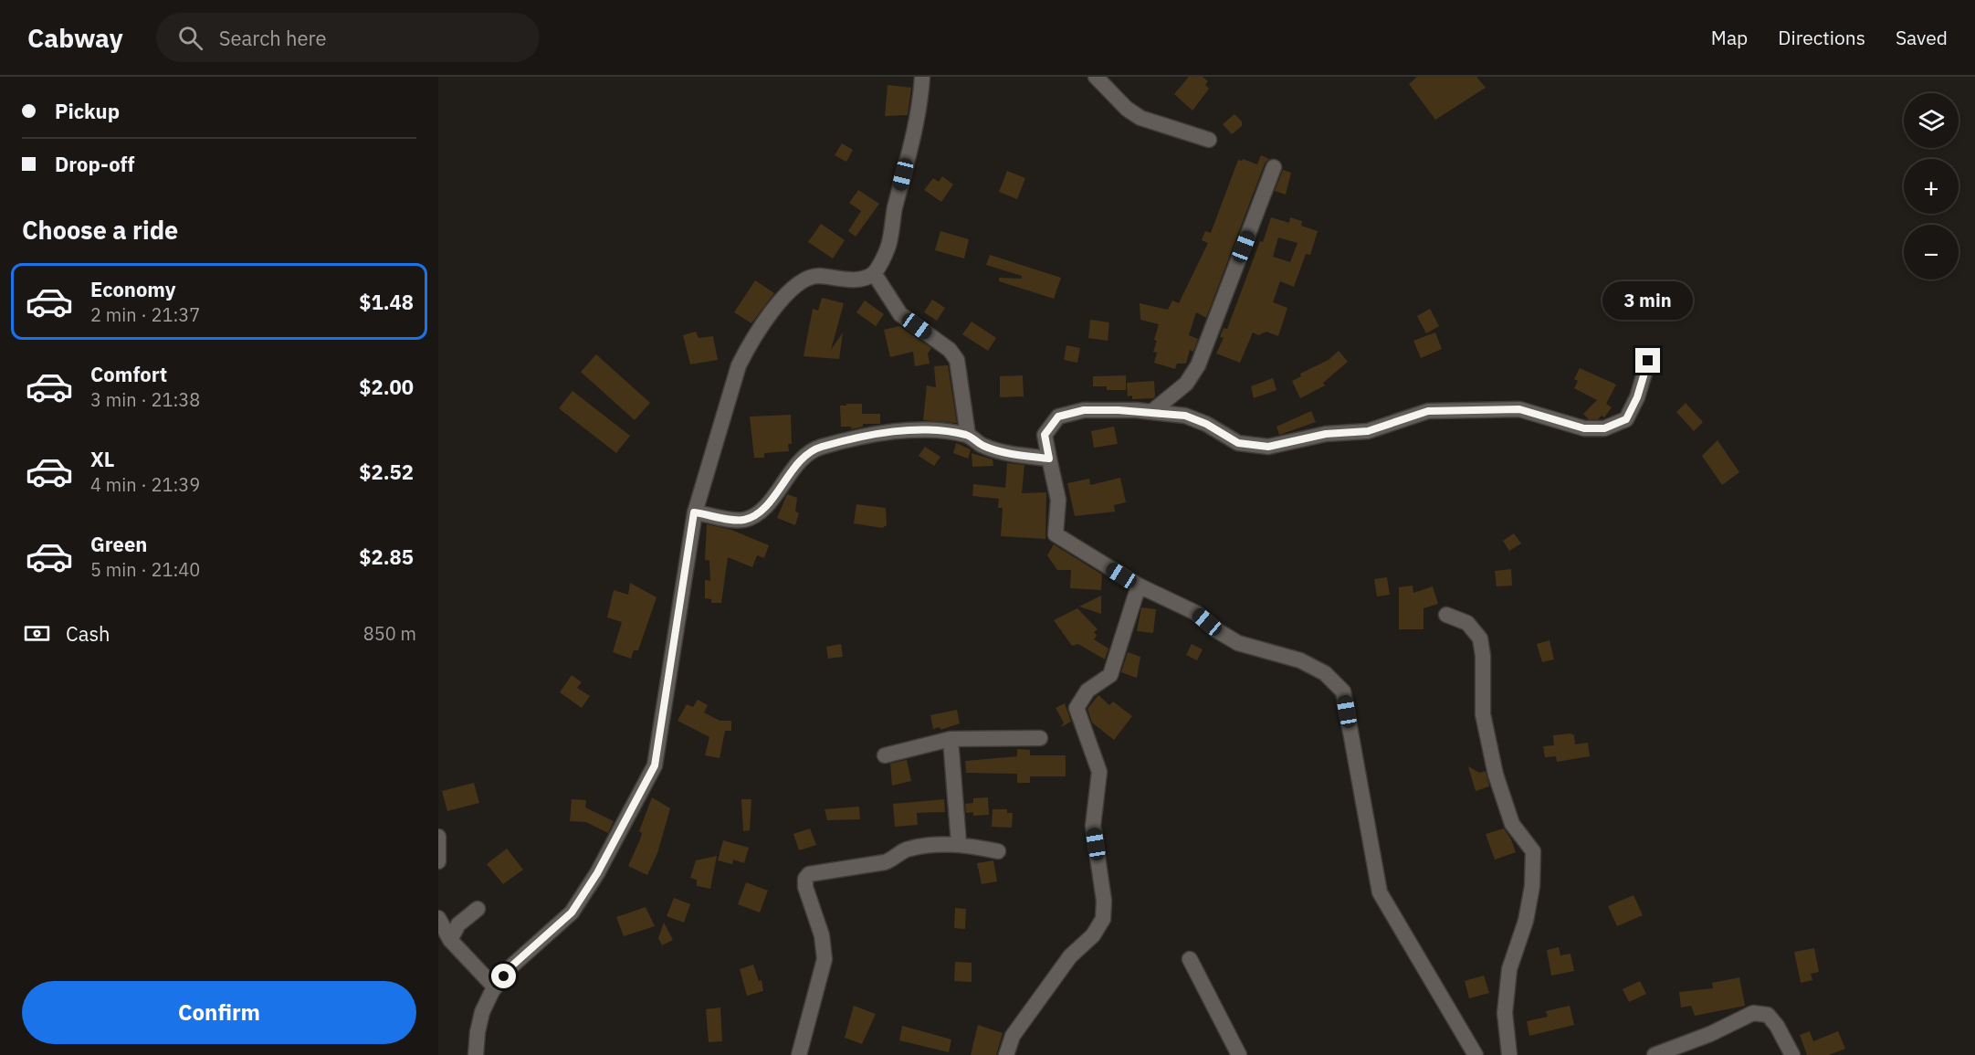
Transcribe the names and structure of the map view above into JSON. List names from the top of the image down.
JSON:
{
  "page": {
    "header": "Cabway",
    "search": "Search here",
    "nav": ["Map", "Directions", "Saved"],
    "banner": ["Pickup", "Drop-off"],
    "map_buttons": ["+", "−"],
    "heading": "Choose a ride",
    "list": [
      {
        "name": "Economy",
        "note": "2 min · 21:37",
        "value": "$1.48"
      },
      {
        "name": "Comfort",
        "note": "3 min · 21:38",
        "value": "$2.00"
      },
      {
        "name": "XL",
        "note": "4 min · 21:39",
        "value": "$2.52"
      },
      {
        "name": "Green",
        "note": "5 min · 21:40",
        "value": "$2.85"
      }
    ],
    "bubble": "3 min",
    "pay": ["Cash", "850 m"],
    "buttons": "Confirm"
  }
}
